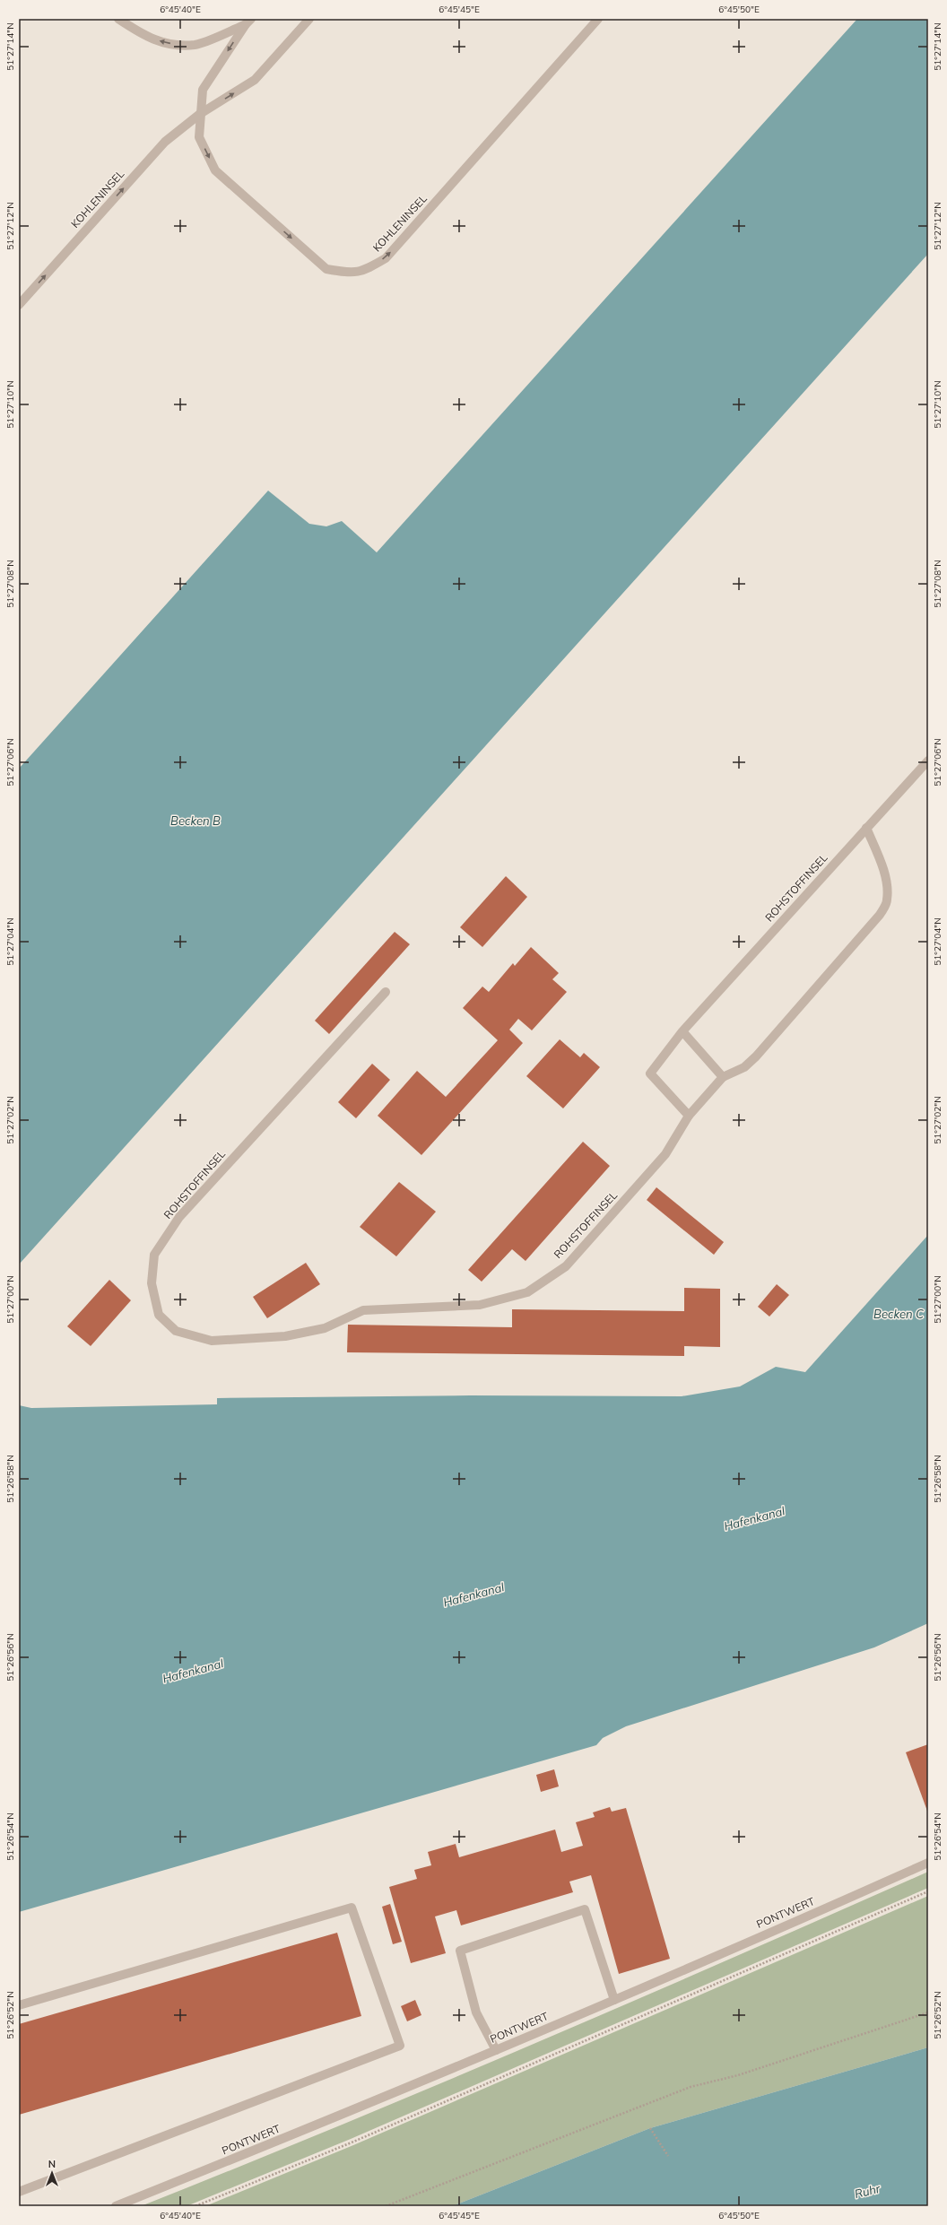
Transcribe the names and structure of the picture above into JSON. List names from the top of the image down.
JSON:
{
  "streets": {
    "street": ["KOHLENINSEL", "ROHSTOFFINSEL", "PONTWERT"]
  },
  "water": [
    "Becken B",
    "Becken C",
    "Hafenkanal",
    "Ruhr"
  ],
  "north": "top",
  "coordinates": [
    "6°45'40\"E",
    "6°45'45\"E",
    "6°45'50\"E",
    "51°27'14\"N",
    "51°27'12\"N",
    "51°27'10\"N",
    "51°27'08\"N",
    "51°27'06\"N",
    "51°27'04\"N",
    "51°27'02\"N",
    "51°27'00\"N",
    "51°26'58\"N",
    "51°26'56\"N",
    "51°26'54\"N",
    "51°26'52\"N"
  ]
}
